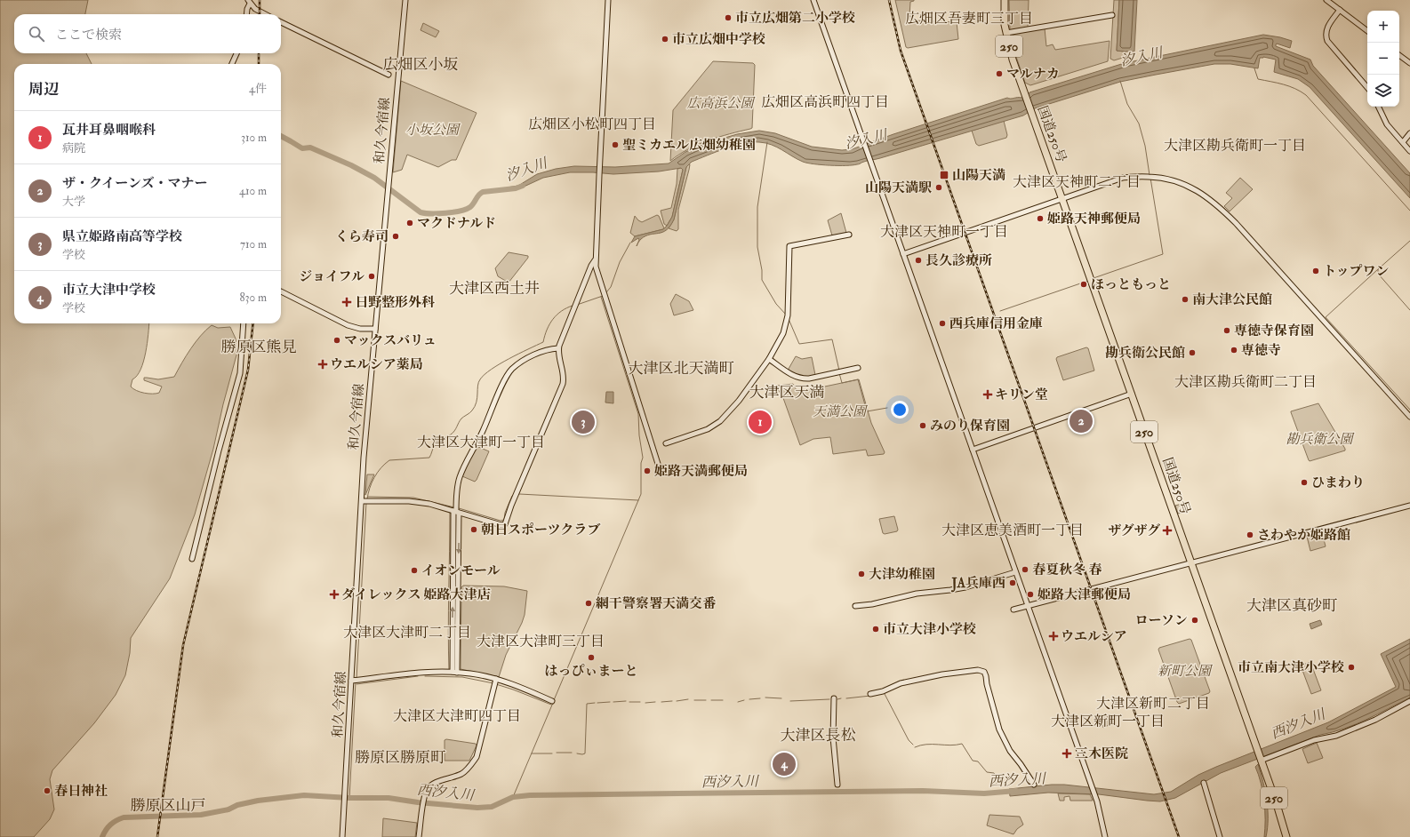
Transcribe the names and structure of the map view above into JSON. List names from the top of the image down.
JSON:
{
  "streets": {
    "highway": ["250", "国道250号"],
    "street": ["和久今宿線"]
  },
  "districts": [
    "広畑区吾妻町三丁目",
    "広畑区小坂",
    "広畑区高浜町四丁目",
    "広畑区小松町四丁目",
    "大津区勘兵衛町一丁目",
    "大津区天神町二丁目",
    "大津区天神町一丁目",
    "大津区西土井",
    "勝原区熊見",
    "大津区北天満町",
    "大津区勘兵衛町二丁目",
    "大津区天満",
    "大津区大津町一丁目",
    "大津区恵美酒町一丁目",
    "大津区真砂町",
    "大津区大津町二丁目",
    "大津区大津町三丁目",
    "大津区新町二丁目",
    "大津区大津町四丁目",
    "大津区新町一丁目",
    "大津区長松",
    "勝原区勝原町",
    "勝原区山戸"
  ],
  "water": ["汐入川", "西汐入川"],
  "parks": [
    "広高浜公園",
    "小坂公園",
    "天満公園",
    "勘兵衛公園",
    "新町公園"
  ],
  "places": {
    "other": [
      "市立広畑第二小学校",
      "市立広畑中学校",
      "マルナカ",
      "聖ミカエル広畑幼稚園",
      "山陽天満駅",
      "姫路天神郵便局",
      "マクドナルド",
      "くら寿司",
      "長久診療所",
      "トップワン",
      "ジョイフル",
      "ほっともっと",
      "南大津公民館",
      "西兵庫信用金庫",
      "専徳寺保育園",
      "マックスバリュ",
      "専徳寺",
      "勘兵衛公民館",
      "みのり保育園",
      "姫路天満郵便局",
      "ひまわり",
      "朝日スポーツクラブ",
      "さわやか姫路館",
      "春夏秋冬 春",
      "イオンモール",
      "大津幼稚園",
      "JA兵庫西",
      "姫路大津郵便局",
      "網干警察署天満交番",
      "ローソン",
      "市立大津小学校",
      "はっぴぃまーと",
      "市立南大津小学校",
      "春日神社"
    ],
    "transit": ["山陽天満"],
    "health": [
      "日野整形外科",
      "ウエルシア薬局",
      "キリン堂",
      "ザグザグ",
      "ダイレックス 姫路大津店",
      "ウエルシア",
      "三木医院"
    ]
  },
  "page": {
    "map_buttons": ["+", "−"],
    "search": "ここで検索",
    "heading": ["周辺", "4件"],
    "list": [
      {
        "mark": "1",
        "name": "瓦井耳鼻咽喉科",
        "note": "病院",
        "value": "310 m"
      },
      {
        "mark": "2",
        "name": "ザ・クイーンズ・マナー",
        "note": "大学",
        "value": "410 m"
      },
      {
        "mark": "3",
        "name": "県立姫路南高等学校",
        "note": "学校",
        "value": "710 m"
      },
      {
        "mark": "4",
        "name": "市立大津中学校",
        "note": "学校",
        "value": "830 m"
      }
    ],
    "pins": [
      "2",
      "1",
      "3",
      "4"
    ]
  }
}
